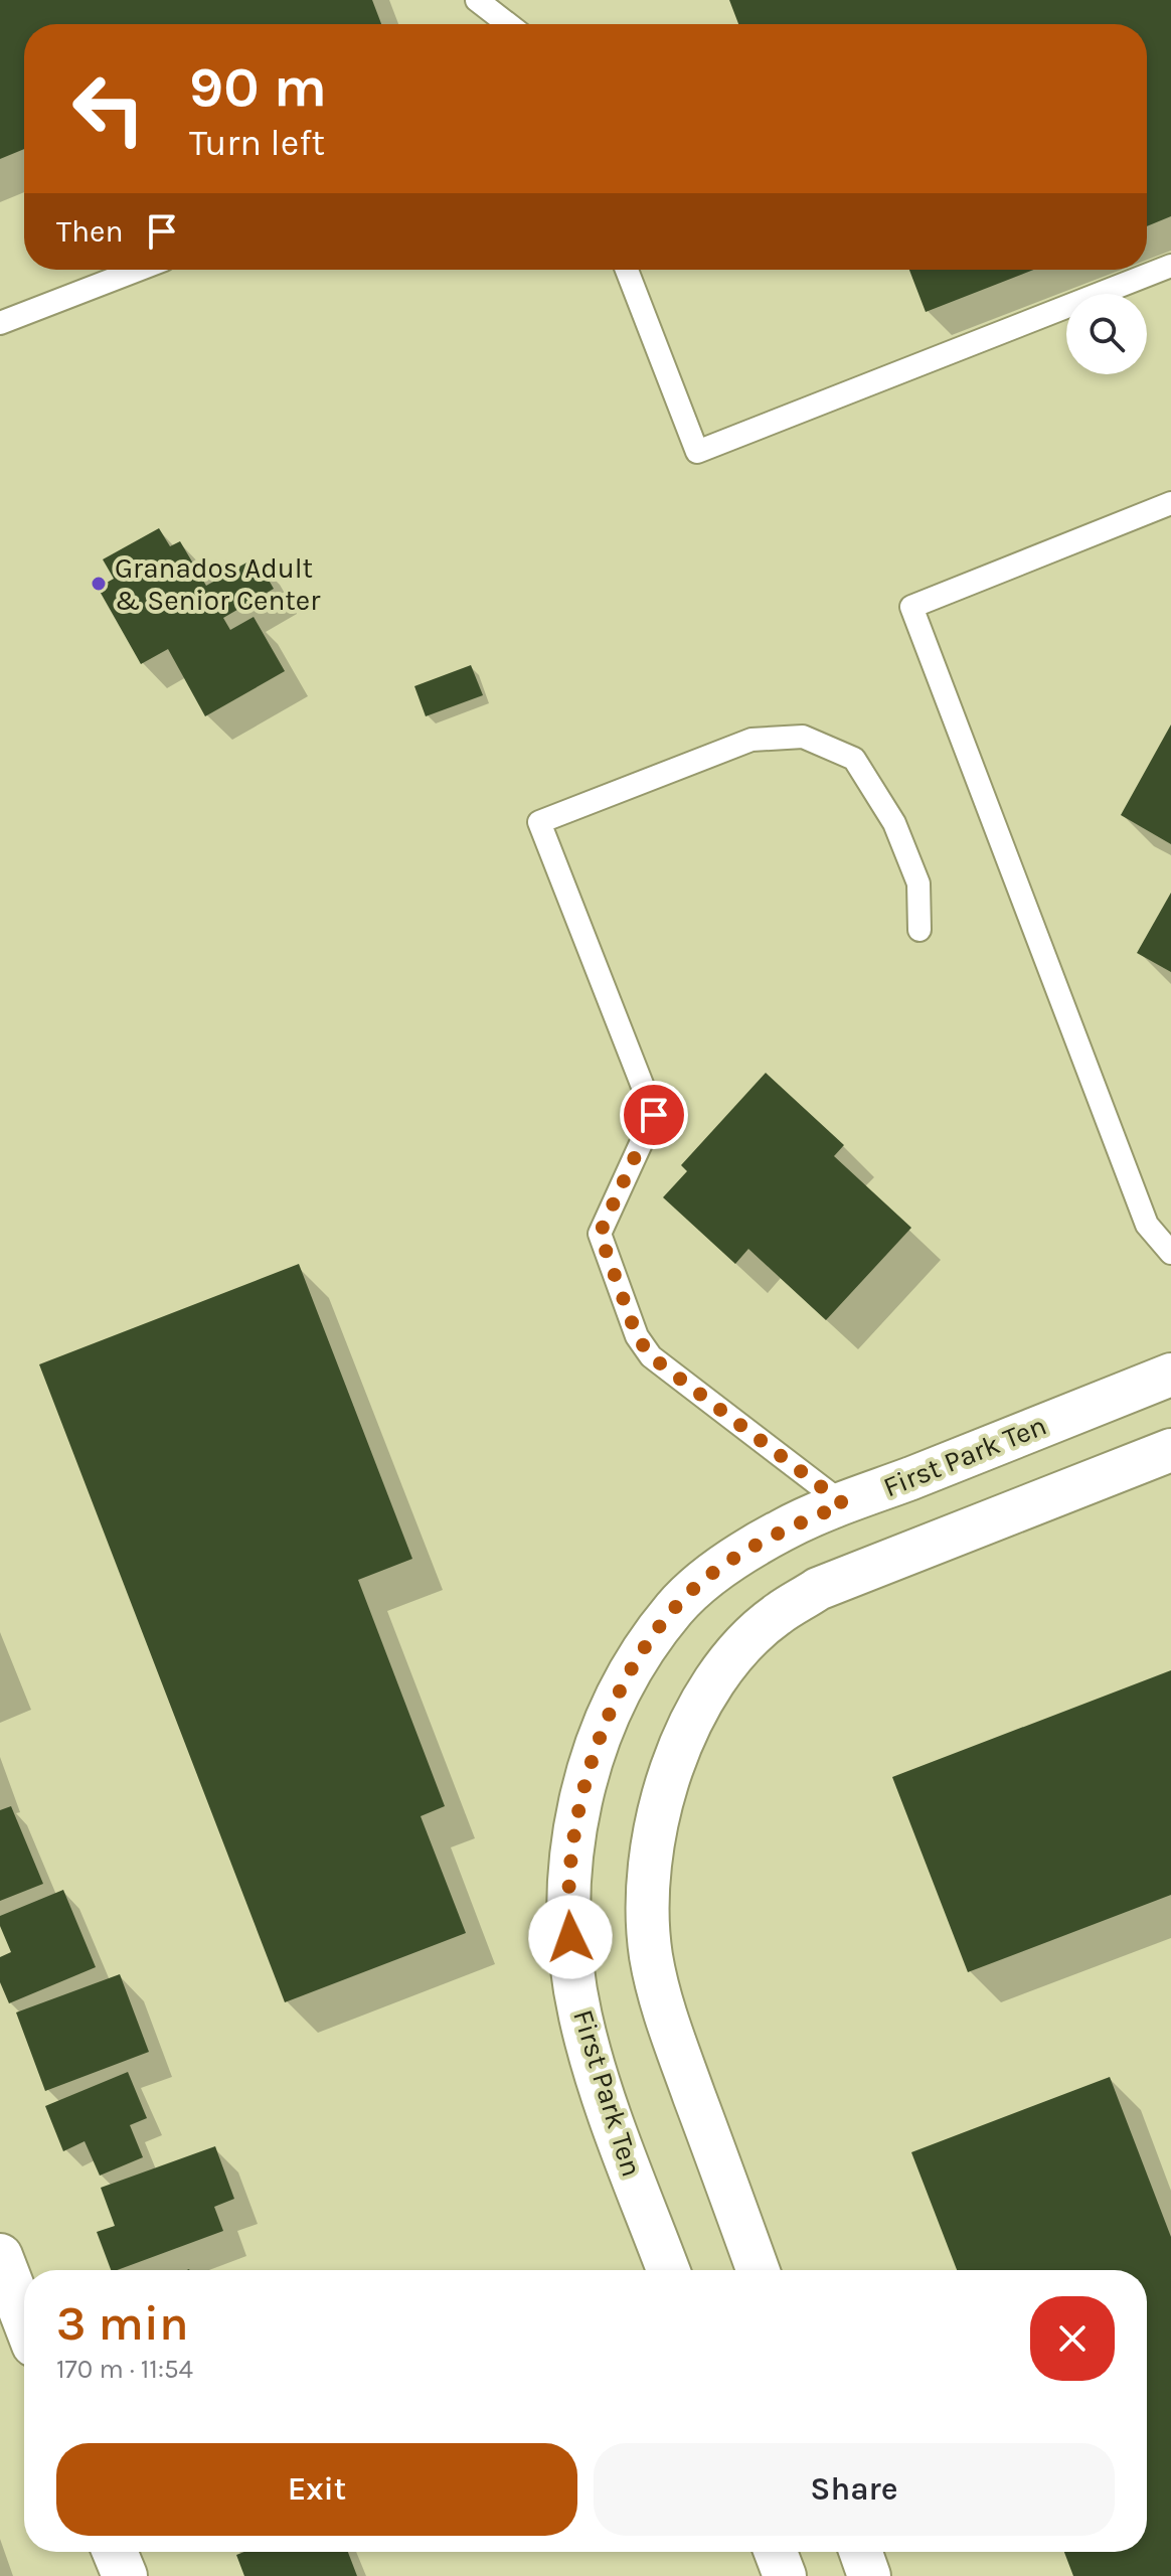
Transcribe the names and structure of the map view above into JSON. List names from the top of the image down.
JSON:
{
  "streets": {
    "street": ["First Park Ten"]
  },
  "places": ["Granados Adult & Senior Center"],
  "page": {
    "turn": ["90 m", "Turn left"],
    "then": "Then",
    "heading": ["3 min", "170 m · 11:54"],
    "buttons": ["Exit", "Share"]
  }
}
